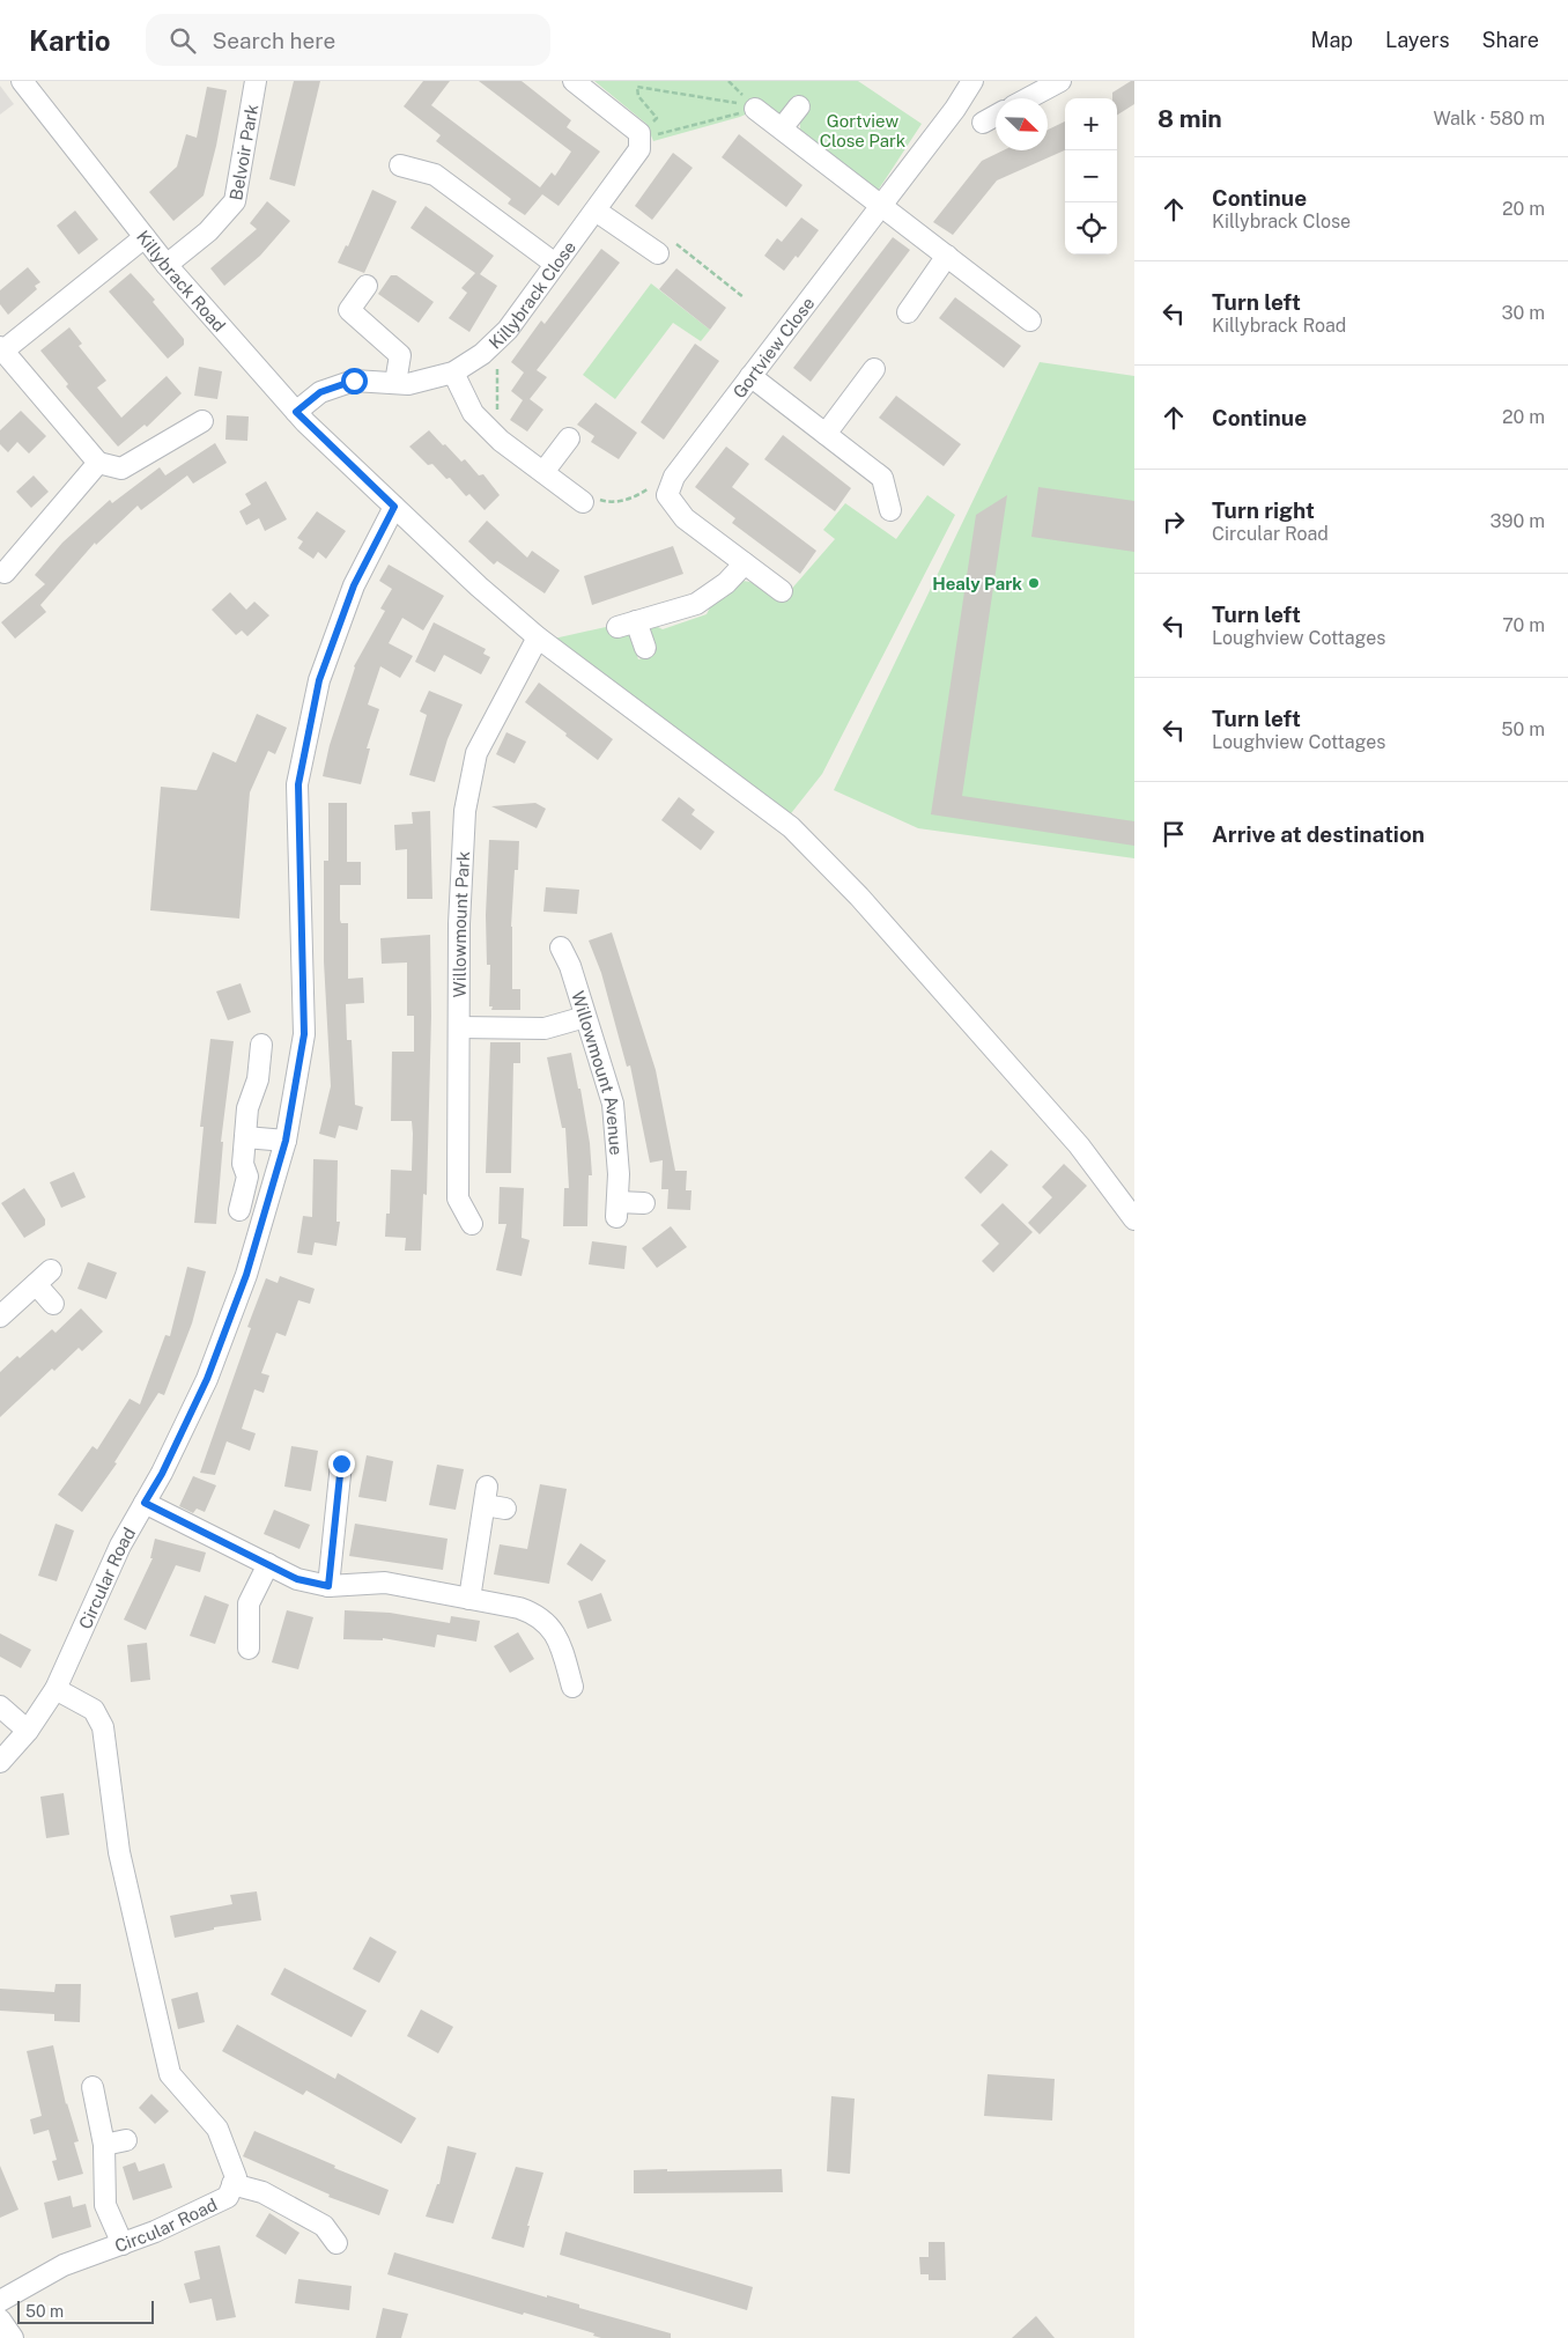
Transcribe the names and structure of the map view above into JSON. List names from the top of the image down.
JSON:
{
  "streets": {
    "street": [
      "Belvoir Park",
      "Killybrack Road",
      "Killybrack Close",
      "Gortview Close",
      "Willowmount Park",
      "Willowmount Avenue",
      "Circular Road"
    ]
  },
  "crossings": [
    ["Belvoir Park", "Killybrack Road"],
    ["Killybrack Road", "Killybrack Close"],
    ["Killybrack Road", "Willowmount Park"],
    ["Killybrack Road", "Circular Road"]
  ],
  "parks": ["Gortview Close Park"],
  "places": ["Healy Park"],
  "scale_bar": "50 m",
  "north": "bottom right",
  "page": {
    "header": "Kartio",
    "search": "Search here",
    "nav": ["Map", "Layers", "Share"],
    "heading": ["8 min", "Walk · 580 m"],
    "map_buttons": ["+", "−"],
    "list": [
      ["Continue", "Killybrack Close", "20 m"],
      ["Turn left", "Killybrack Road", "30 m"],
      ["Continue", "20 m"],
      ["Turn right", "Circular Road", "390 m"],
      ["Turn left", "Loughview Cottages", "70 m"],
      ["Turn left", "Loughview Cottages", "50 m"],
      "Arrive at destination"
    ],
    "scale": "50 m"
  }
}
